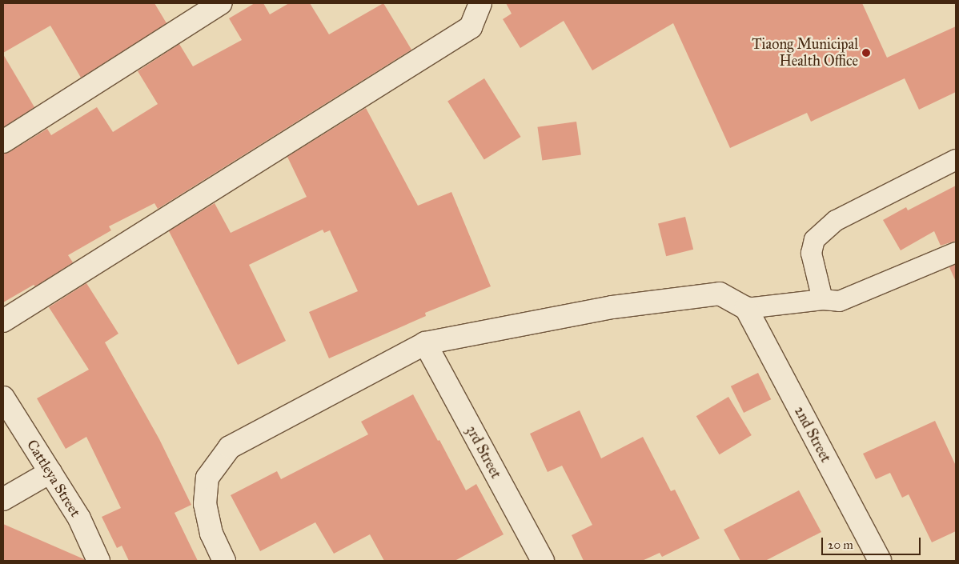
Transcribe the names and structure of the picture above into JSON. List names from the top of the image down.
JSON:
{
  "streets": {
    "street": ["2nd Street", "3rd Street", "Cattleya Street"]
  },
  "places": ["Tiaong Municipal Health Office"],
  "scale_bar": "20 m"
}
